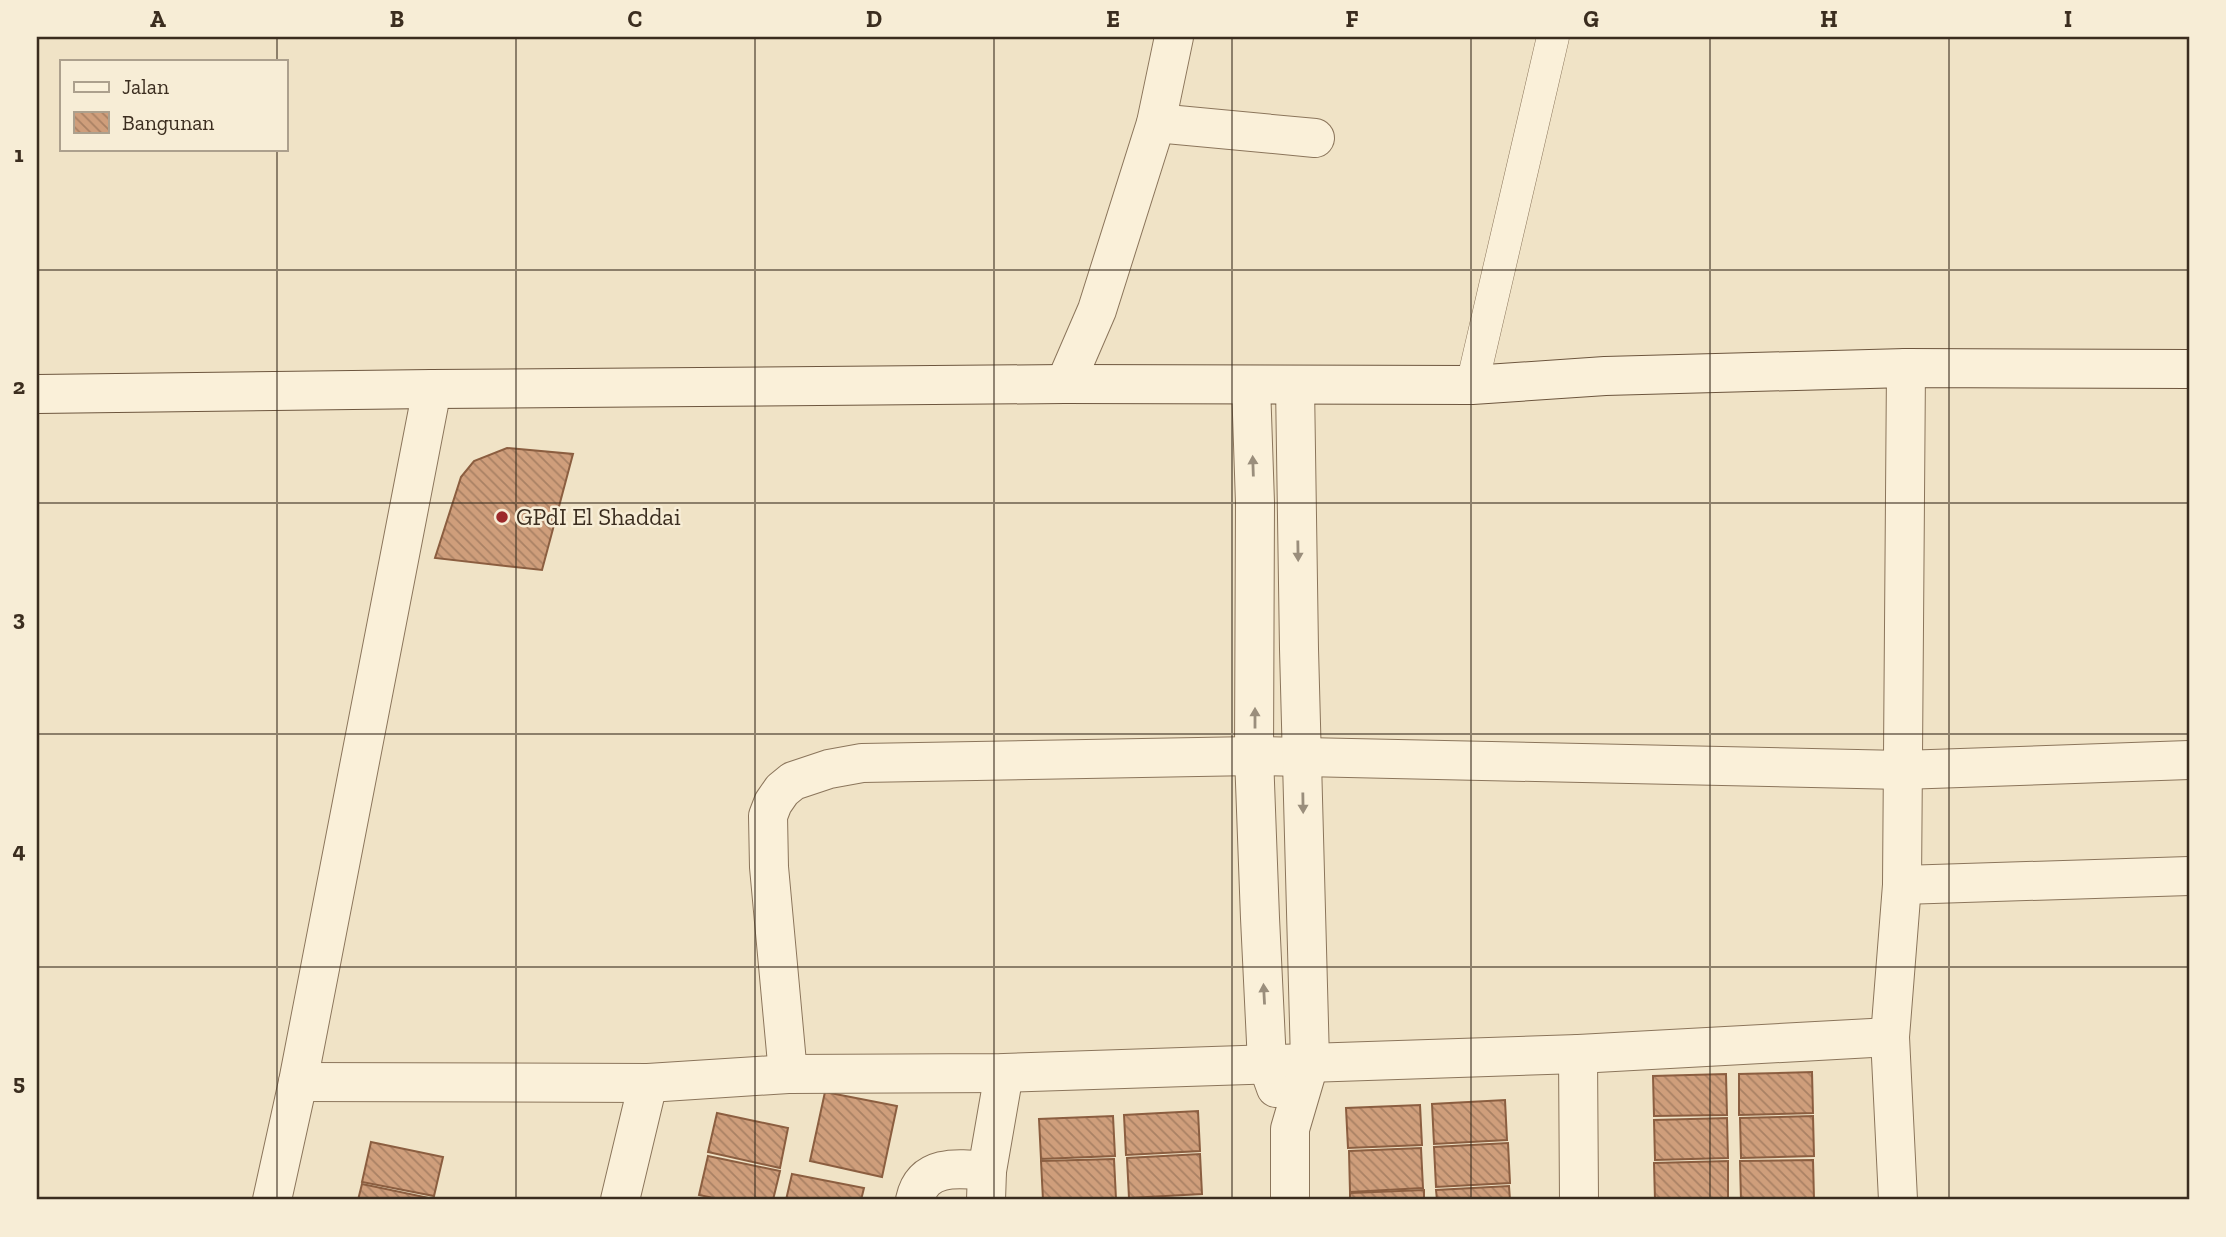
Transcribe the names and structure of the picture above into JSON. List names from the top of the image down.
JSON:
{
  "places": ["GPdI El Shaddai"],
  "legend": ["Jalan", "Bangunan"],
  "grid": {
    "columns": [
      "A",
      "B",
      "C",
      "D",
      "E",
      "F",
      "G",
      "H",
      "I"
    ],
    "rows": [
      "1",
      "2",
      "3",
      "4",
      "5"
    ]
  }
}
